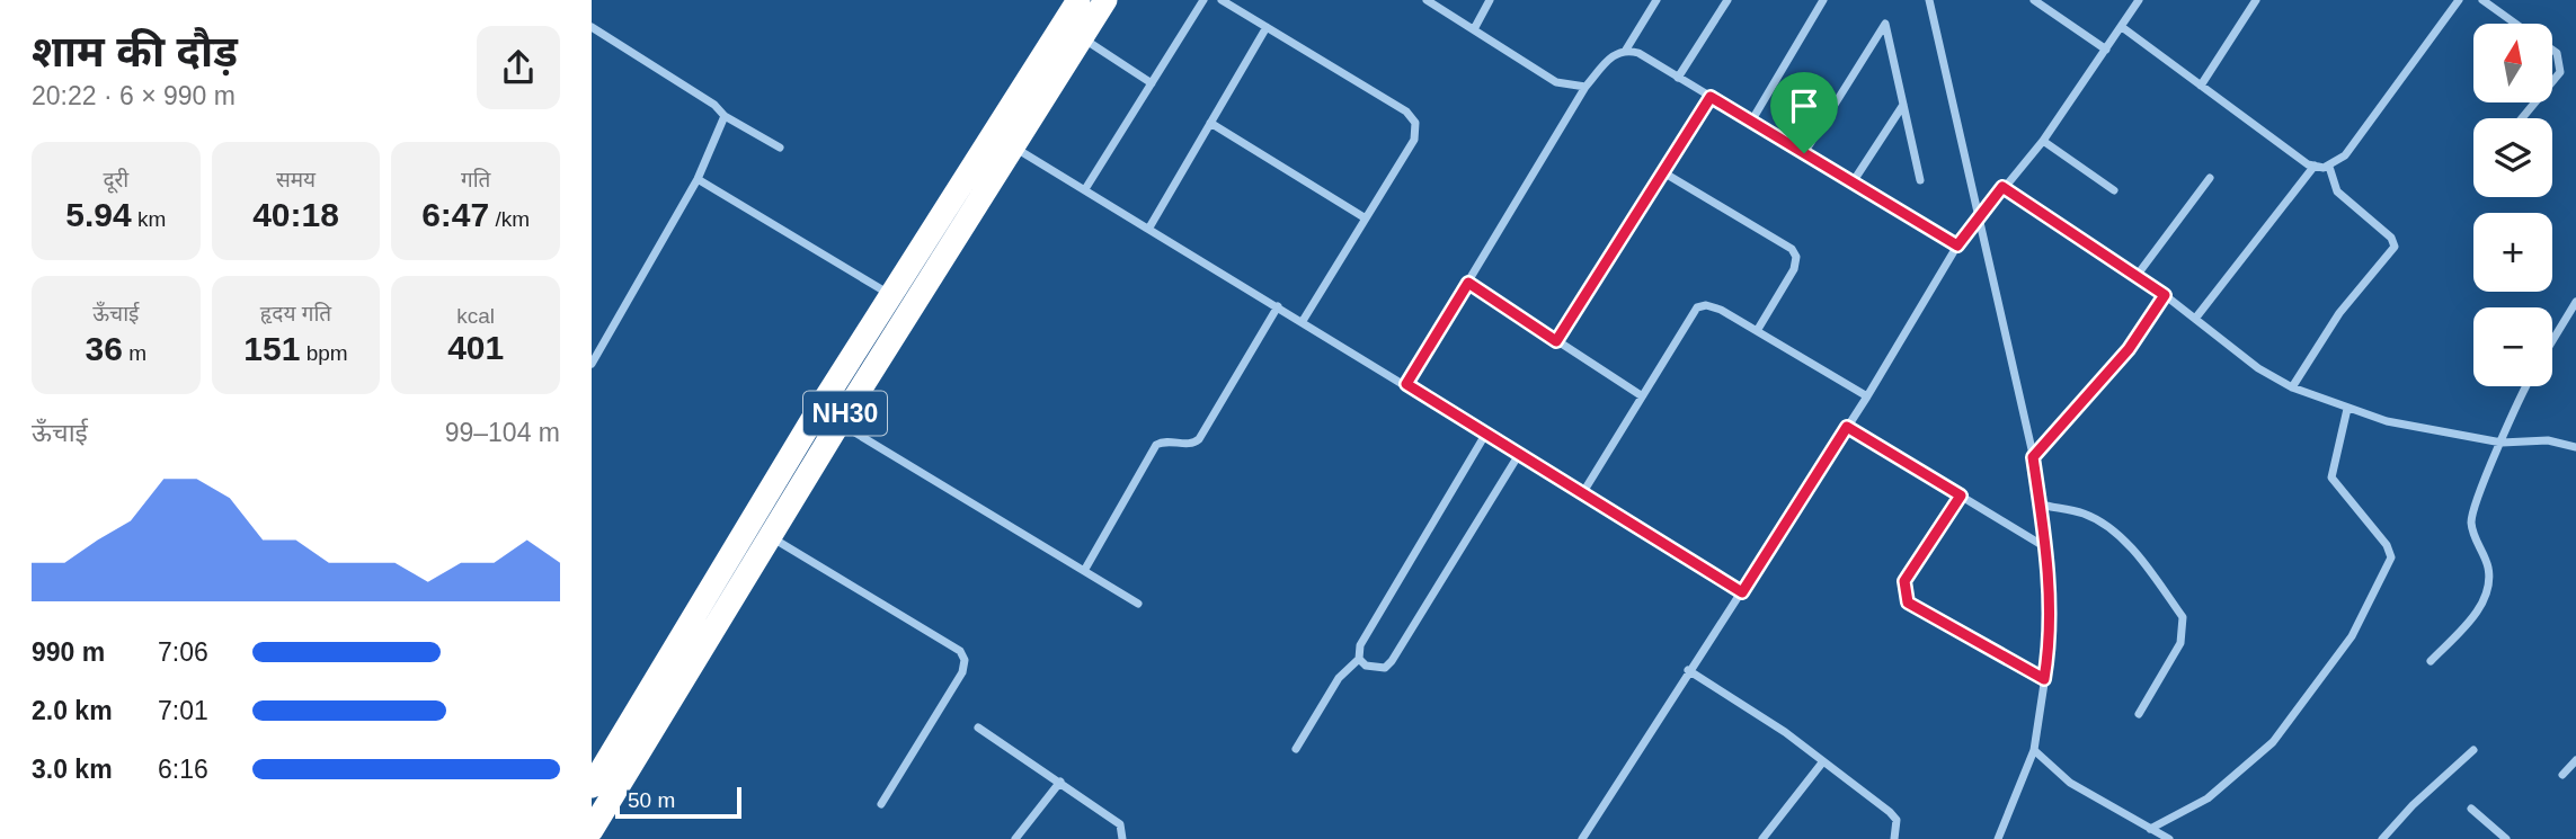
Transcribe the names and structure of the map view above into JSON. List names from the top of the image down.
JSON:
{
  "streets": {
    "highway": ["NH30"]
  },
  "scale_bar": "50 m",
  "north": "top",
  "page": {
    "heading": ["शाम की दौड़", "20:22 · 6 × 990 m"],
    "map_buttons": ["+", "−"],
    "stats": [
      ["दूरी", "5.94 km"],
      ["समय", "40:18"],
      ["गति", "6:47 /km"],
      ["ऊँचाई", "36 m"],
      ["हृदय गति", "151 bpm"],
      ["kcal", "401"]
    ],
    "chart": ["ऊँचाई", "99–104 m"],
    "list": [
      {
        "name": "990 m",
        "note": "7:06"
      },
      {
        "name": "2.0 km",
        "note": "7:01"
      },
      {
        "name": "3.0 km",
        "note": "6:16"
      }
    ],
    "scale": "50 m"
  }
}
